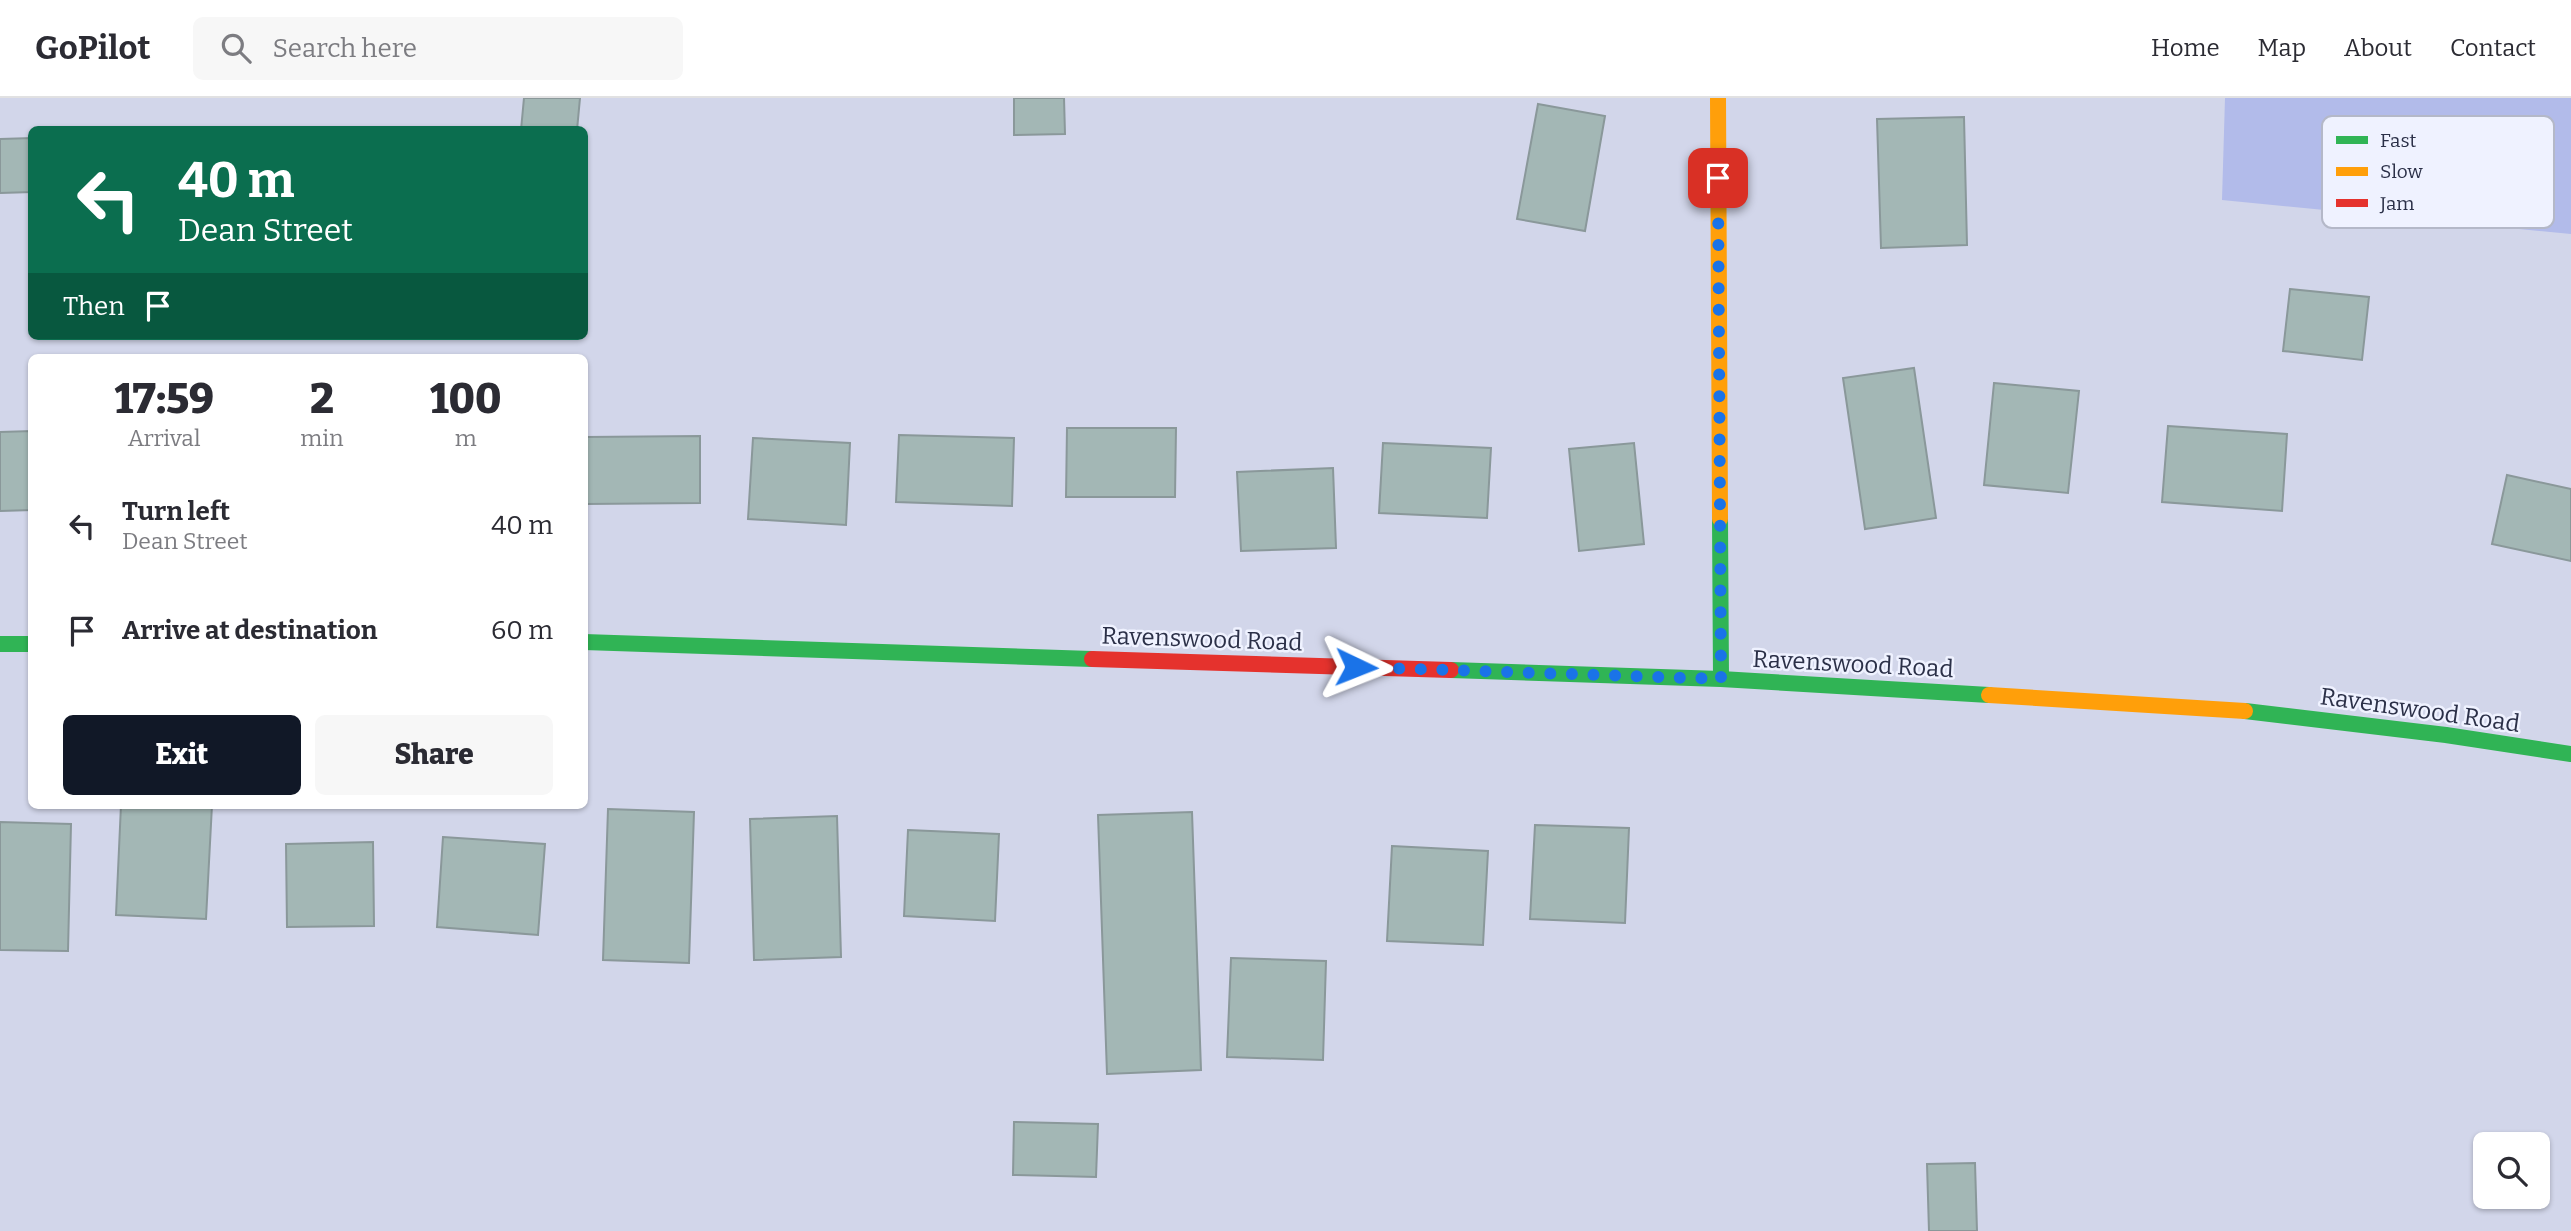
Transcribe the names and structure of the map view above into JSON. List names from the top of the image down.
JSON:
{
  "streets": {
    "street": ["Ravenswood Road"]
  },
  "legend": ["Fast", "Slow", "Jam"],
  "page": {
    "header": "GoPilot",
    "search": "Search here",
    "nav": [
      "Home",
      "Map",
      "About",
      "Contact"
    ],
    "turn": ["40 m", "Dean Street"],
    "then": "Then",
    "eta": [
      "17:59",
      "Arrival",
      "2",
      "min",
      "100",
      "m"
    ],
    "list": [
      {
        "name": "Turn left",
        "note": "Dean Street",
        "value": "40 m"
      },
      {
        "name": "Arrive at destination",
        "value": "60 m"
      }
    ],
    "buttons": ["Exit", "Share"]
  }
}
